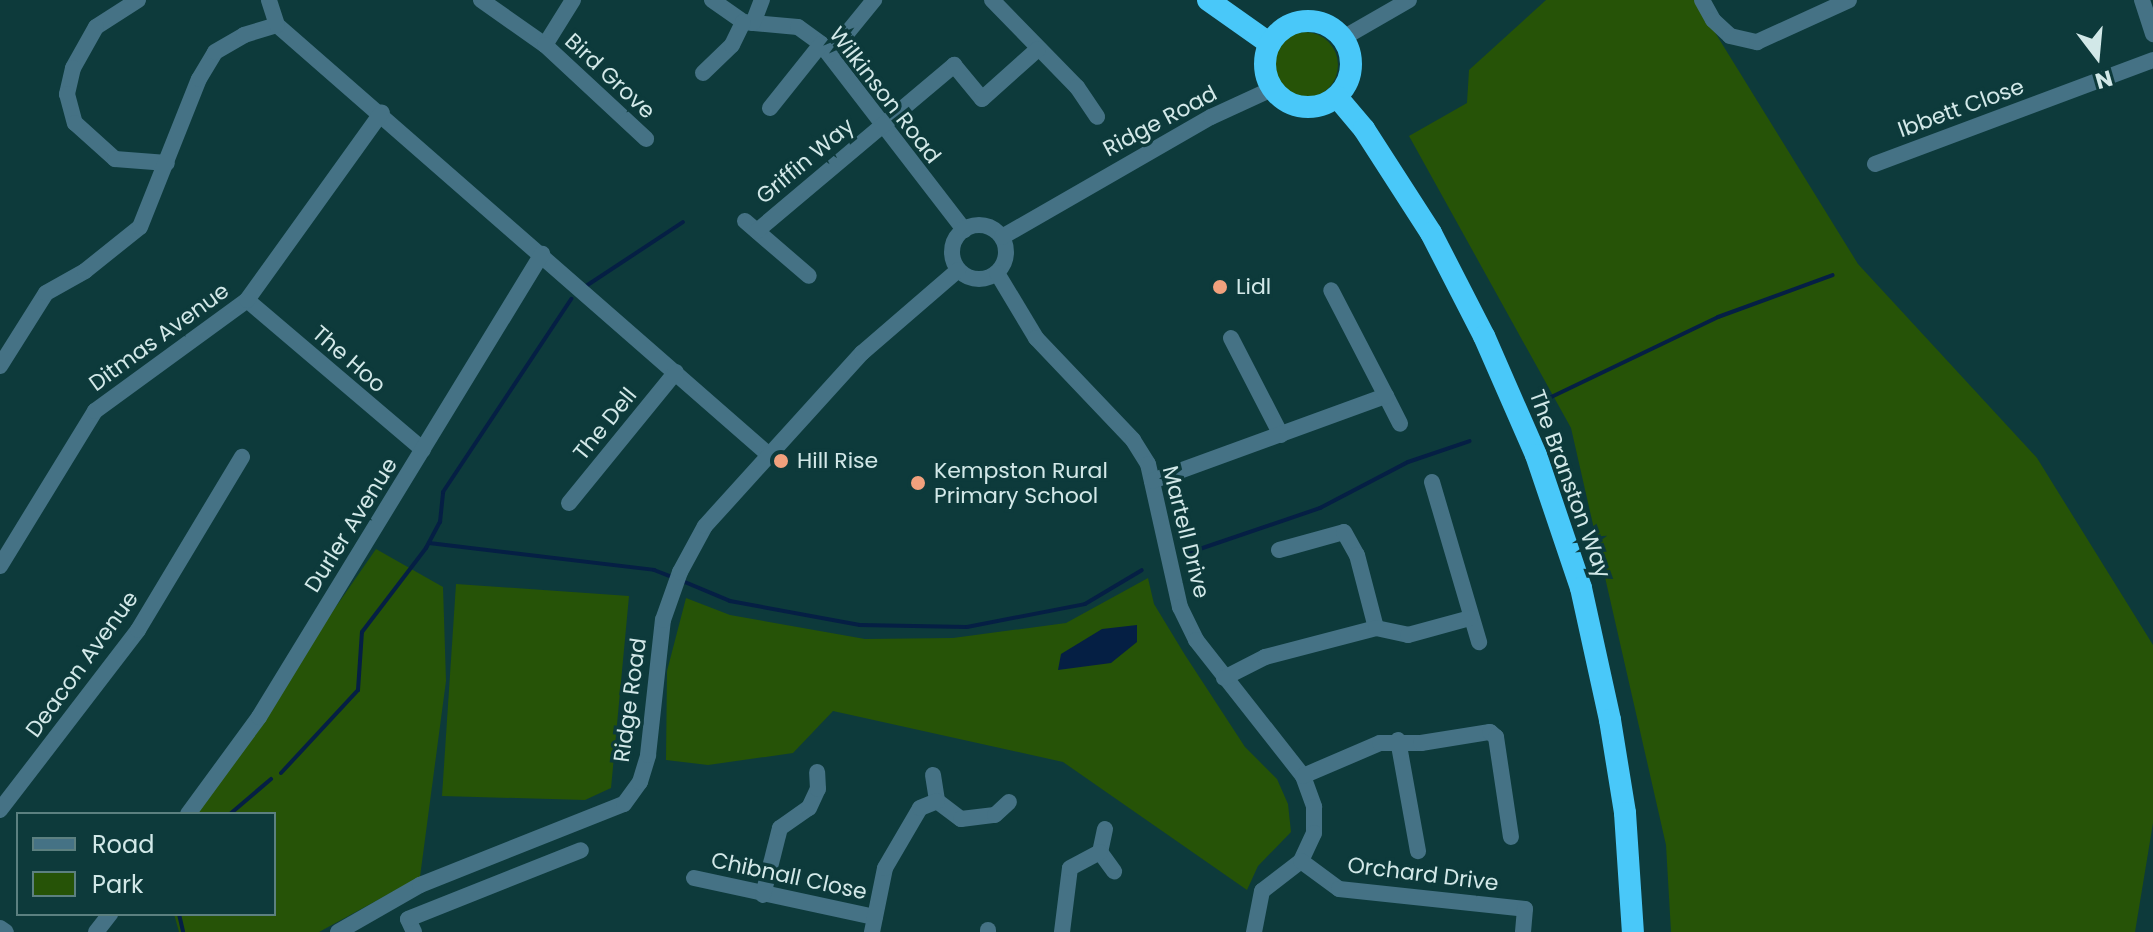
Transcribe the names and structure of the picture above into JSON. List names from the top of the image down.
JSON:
{
  "streets": {
    "highway": ["The Branston Way"],
    "street": [
      "Bird Grove",
      "Wilkinson Road",
      "Ibbett Close",
      "Ridge Road",
      "Griffin Way",
      "Ditmas Avenue",
      "The Hoo",
      "The Dell",
      "Durler Avenue",
      "Martell Drive",
      "Deacon Avenue",
      "Orchard Drive",
      "Chibnall Close"
    ]
  },
  "crossings": [
    ["Wilkinson Road", "Ridge Road"],
    ["Wilkinson Road", "Griffin Way"],
    ["Wilkinson Road", "Martell Drive"],
    ["Ridge Road", "The Branston Way"],
    ["Ridge Road", "Martell Drive"],
    ["Ditmas Avenue", "The Hoo"],
    ["The Hoo", "Durler Avenue"],
    ["Martell Drive", "Orchard Drive"]
  ],
  "places": ["Lidl", "Hill Rise", "Kempston Rural Primary School"],
  "legend": ["Road", "Park"],
  "north": "bottom"
}
